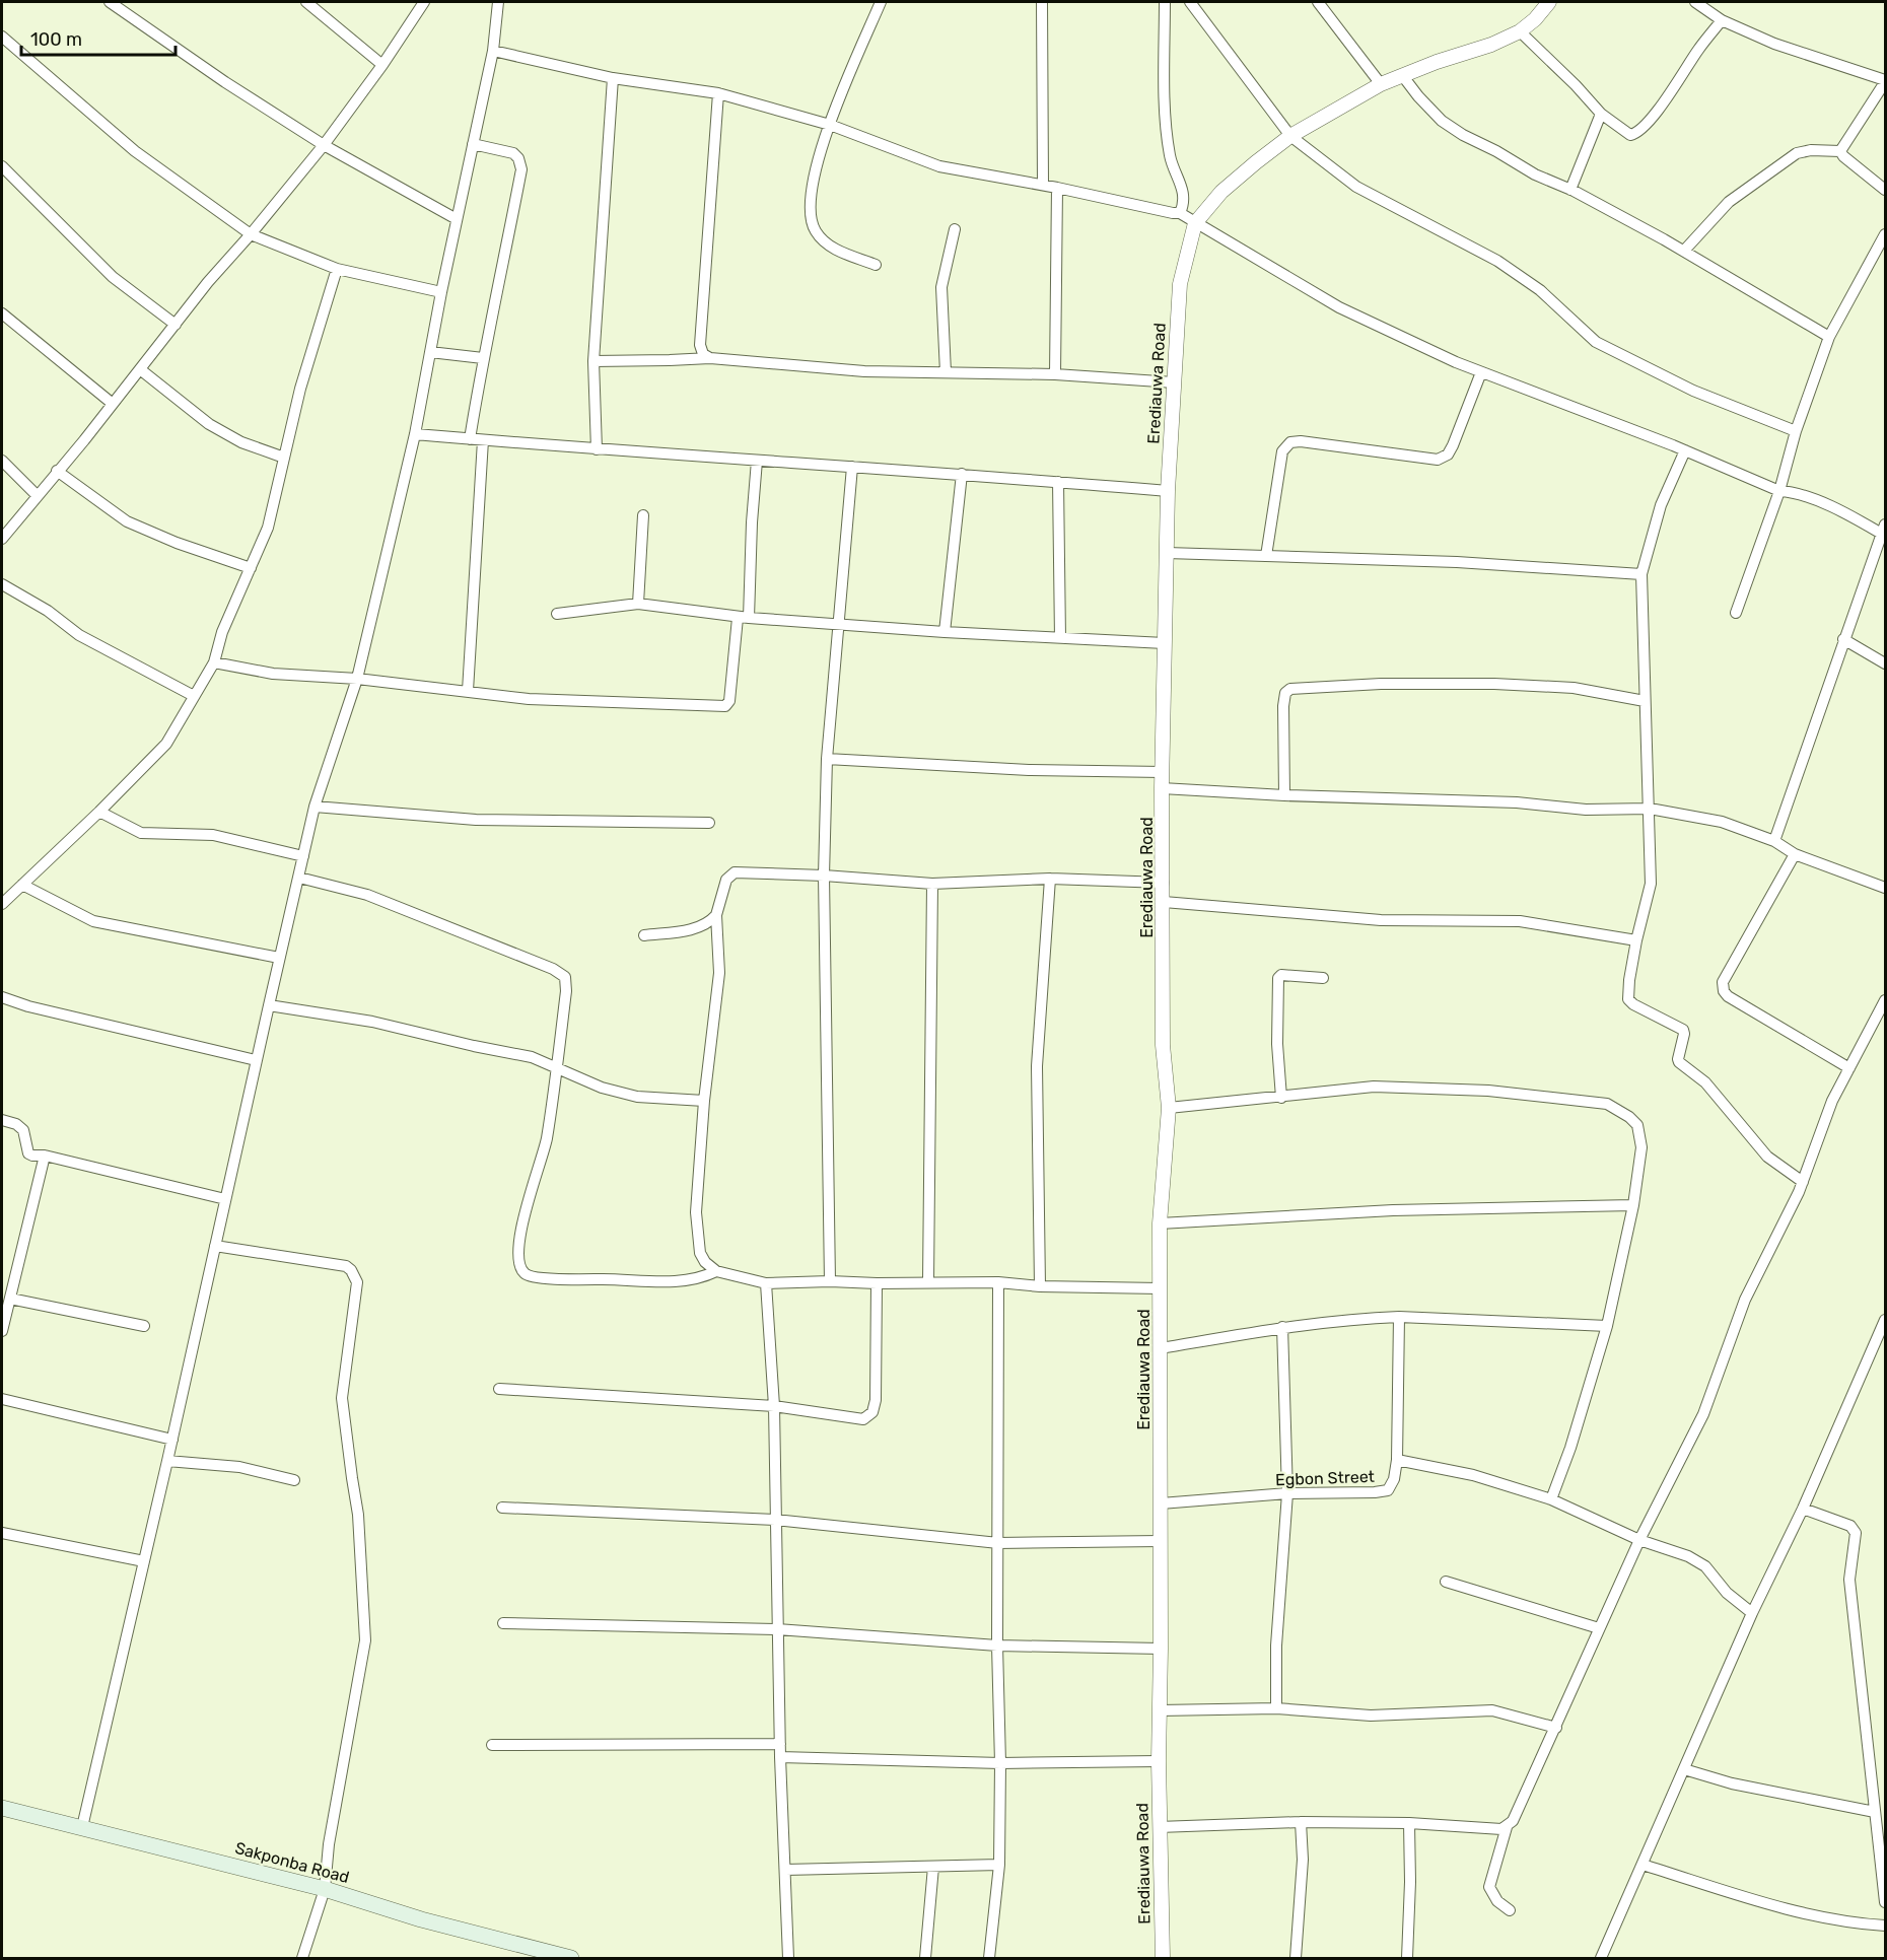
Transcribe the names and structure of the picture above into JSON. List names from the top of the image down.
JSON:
{
  "streets": {
    "main road": ["Sakponba Road"],
    "street": ["Erediauwa Road", "Egbon Street"]
  },
  "crossings": [
    ["Erediauwa Road", "Egbon Street"]
  ],
  "scale_bar": "100 m"
}
